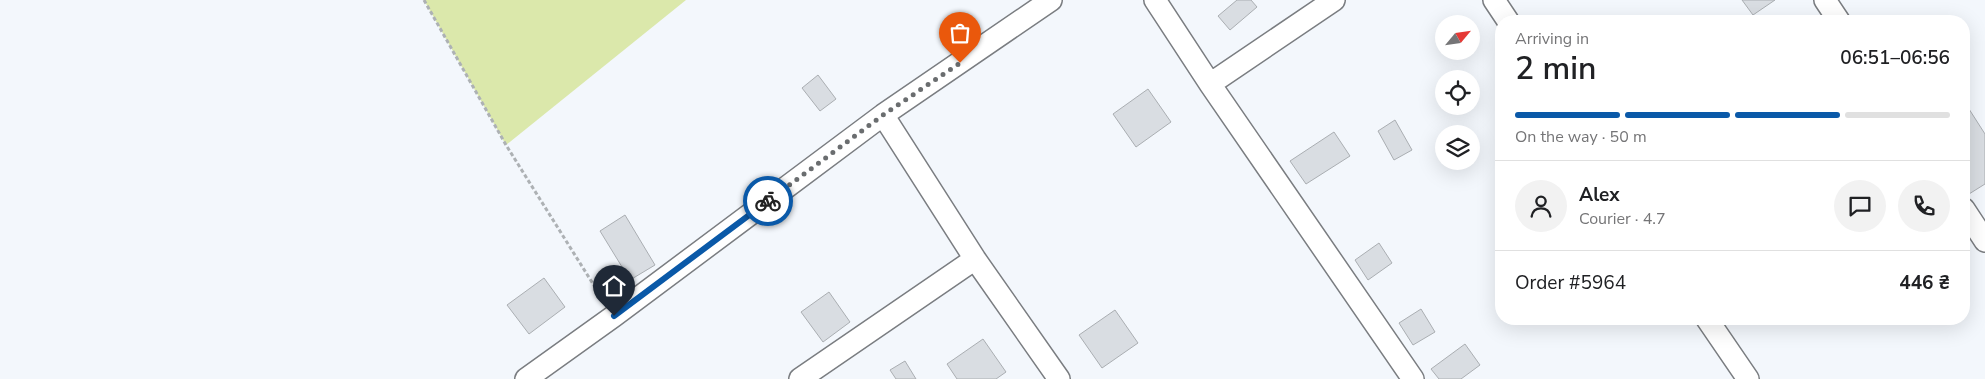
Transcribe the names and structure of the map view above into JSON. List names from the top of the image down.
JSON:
{
  "north": "top right",
  "page": {
    "heading": ["2 min", "Arriving in", "06:51–06:56"],
    "panel": [
      "Alex",
      "Courier · 4.7",
      "Order #5964",
      "446 ₴"
    ],
    "bar": "On the way · 50 m"
  }
}
